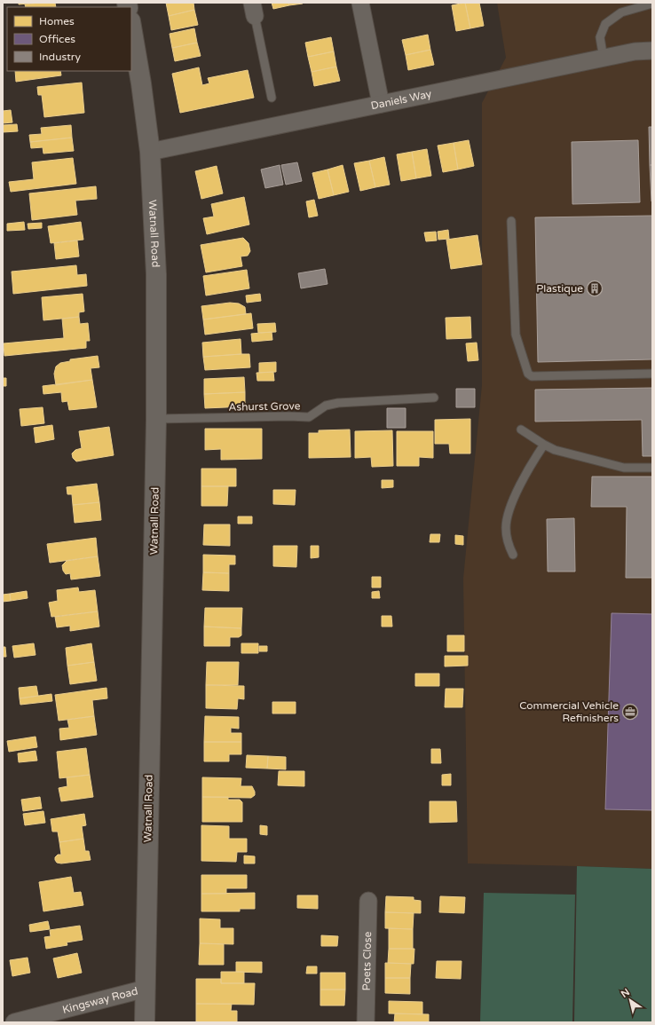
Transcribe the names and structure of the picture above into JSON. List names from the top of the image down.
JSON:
{
  "streets": {
    "main road": ["Watnall Road"],
    "street": ["Daniels Way", "Poets Close", "Kingsway Road"],
    "lane": ["Ashurst Grove"]
  },
  "crossings": [
    ["Daniels Way", "Watnall Road"],
    ["Watnall Road", "Ashurst Grove"],
    ["Watnall Road", "Kingsway Road"]
  ],
  "places": {
    "building": ["Plastique"],
    "office": ["Commercial Vehicle Refinishers"]
  },
  "legend": ["Homes", "Offices", "Industry"],
  "north": "top left"
}
